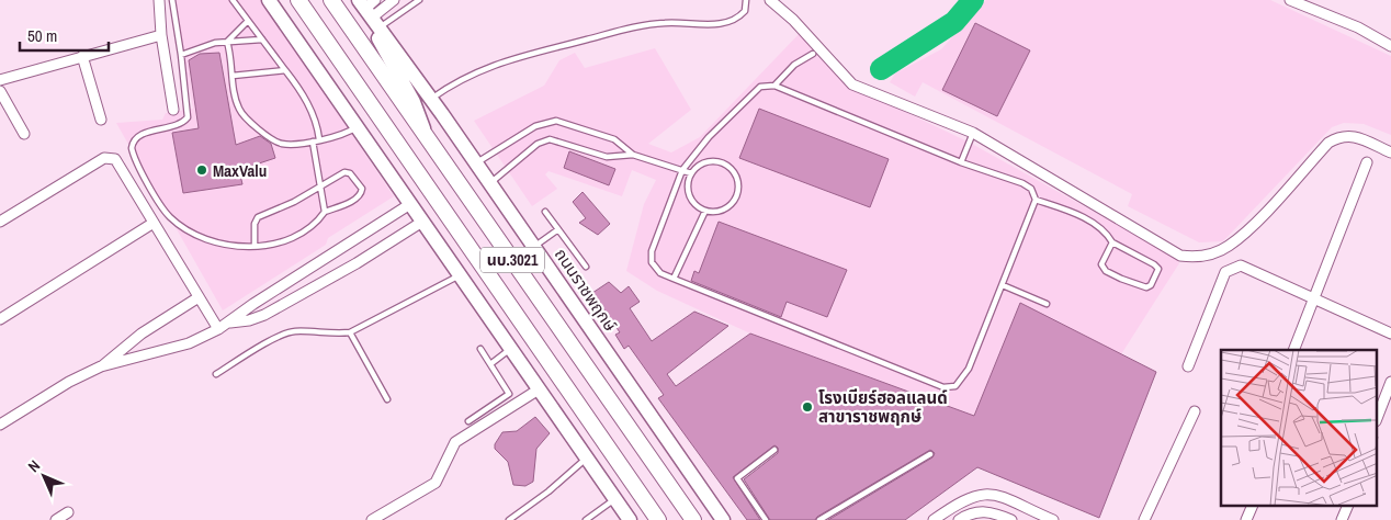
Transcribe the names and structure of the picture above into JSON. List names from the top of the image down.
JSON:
{
  "streets": {
    "main road": ["นบ.3021", "ถนนราชพฤกษ์"]
  },
  "places": ["MaxValu", "โรงเบียร์ฮอลแลนด์ สาขาราชพฤกษ์"],
  "scale_bar": "50 m",
  "north": "top left"
}
